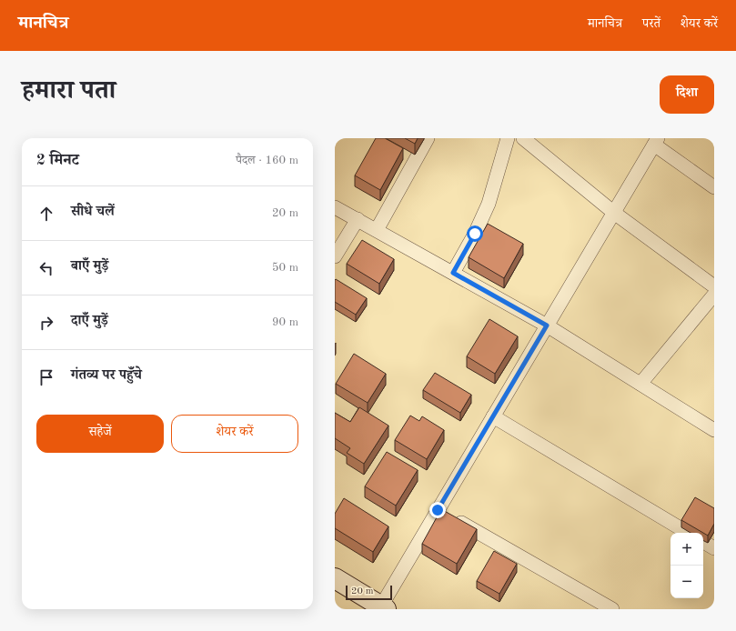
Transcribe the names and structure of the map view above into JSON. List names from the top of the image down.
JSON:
{
  "scale_bar": "20 m",
  "page": {
    "header": "मानचित्र",
    "nav": ["मानचित्र", "परतें", "शेयर करें"],
    "title": "हमारा पता",
    "buttons": [
      "दिशा",
      ["सहेजें", "शेयर करें"]
    ],
    "heading": ["2 मिनट", "पैदल · 160 m"],
    "list": [
      ["सीधे चलें", "20 m"],
      ["बाएँ मुड़ें", "50 m"],
      ["दाएँ मुड़ें", "90 m"],
      "गंतव्य पर पहुँचे"
    ],
    "map_buttons": ["+", "−"],
    "scale": "20 m"
  }
}
